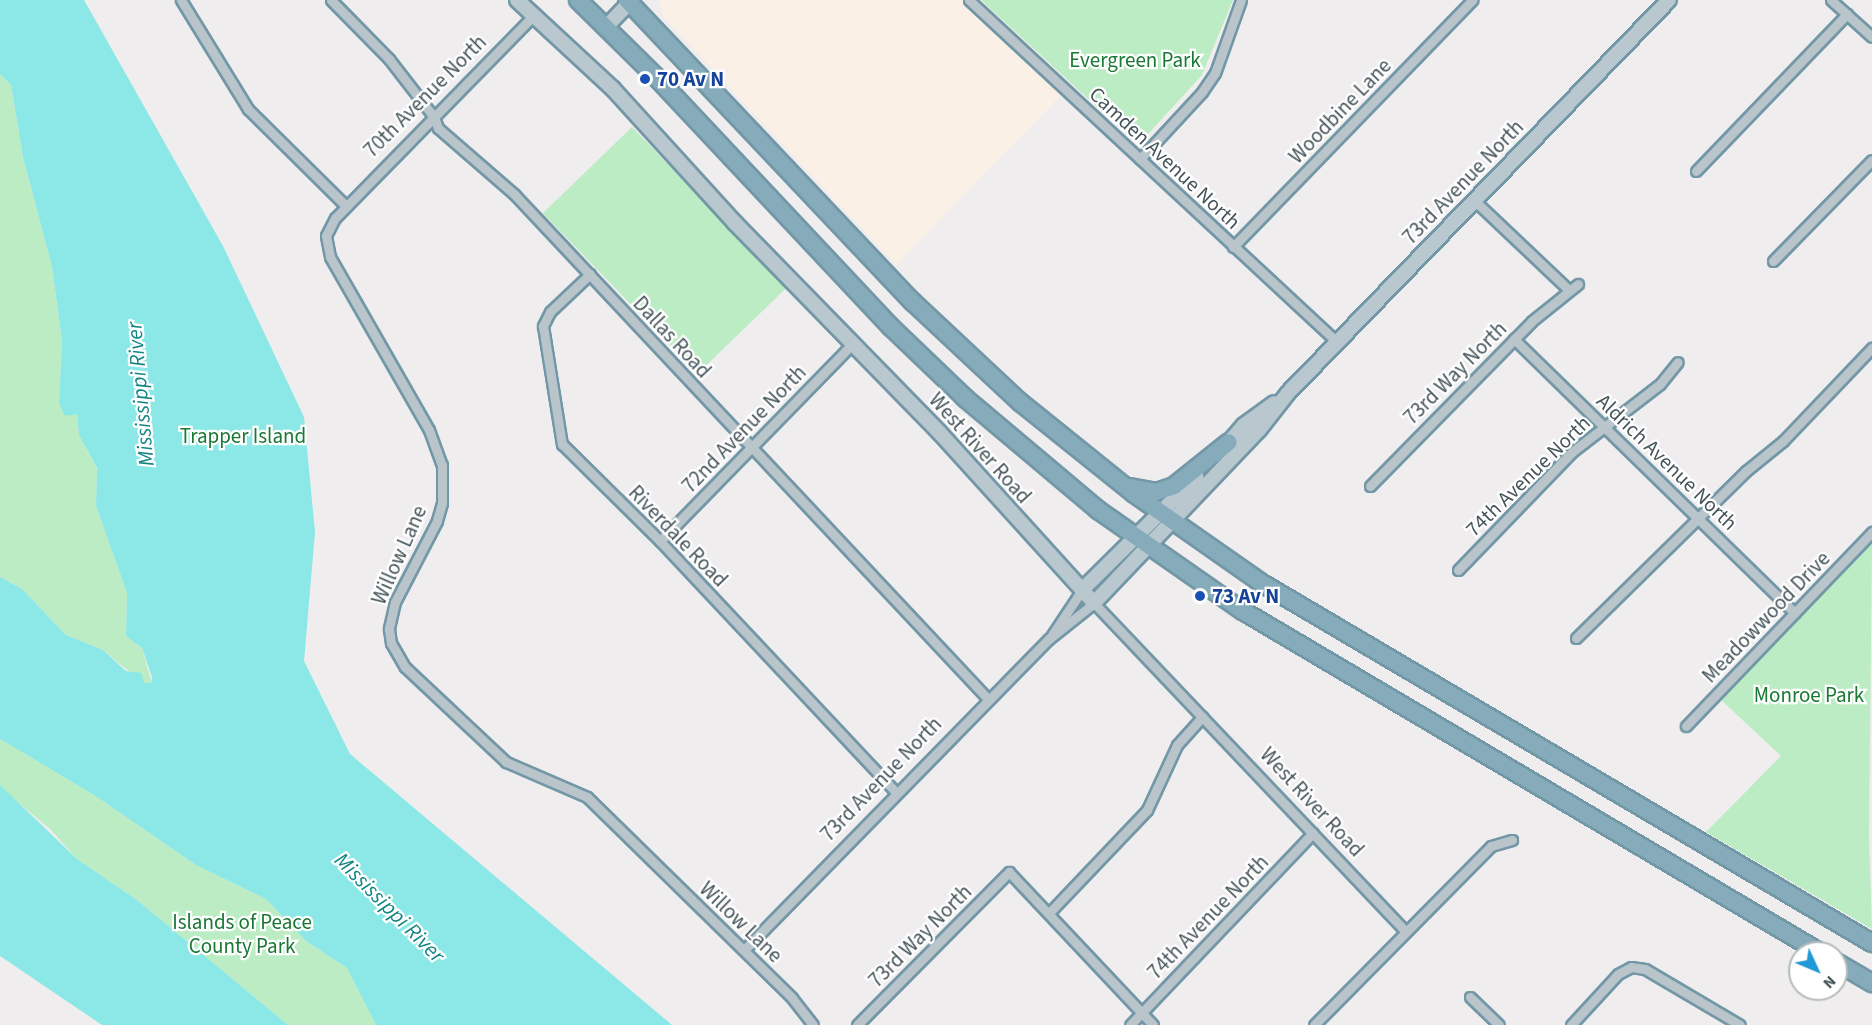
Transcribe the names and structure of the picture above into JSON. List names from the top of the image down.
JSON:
{
  "streets": {
    "street": [
      "70th Avenue North",
      "Woodbine Lane",
      "Camden Avenue North",
      "73rd Avenue North",
      "Dallas Road",
      "73rd Way North",
      "72nd Avenue North",
      "West River Road",
      "Aldrich Avenue North",
      "74th Avenue North",
      "Riverdale Road",
      "Willow Lane",
      "Meadowwood Drive"
    ]
  },
  "crossings": [
    ["70th Avenue North", "Dallas Road"],
    ["70th Avenue North", "West River Road"],
    ["70th Avenue North", "Willow Lane"],
    ["Woodbine Lane", "Camden Avenue North"],
    ["Camden Avenue North", "73rd Avenue North"],
    ["73rd Avenue North", "Dallas Road"],
    ["73rd Avenue North", "West River Road"],
    ["73rd Avenue North", "Riverdale Road"],
    ["73rd Avenue North", "Willow Lane"],
    ["Dallas Road", "72nd Avenue North"],
    ["Dallas Road", "Riverdale Road"],
    ["73rd Way North", "Aldrich Avenue North"],
    ["72nd Avenue North", "West River Road"],
    ["72nd Avenue North", "Riverdale Road"],
    ["West River Road", "74th Avenue North"],
    ["Aldrich Avenue North", "74th Avenue North"],
    ["Aldrich Avenue North", "Meadowwood Drive"]
  ],
  "water": ["Mississippi River"],
  "parks": [
    "Evergreen Park",
    "Trapper Island",
    "Monroe Park",
    "Islands of Peace County Park"
  ],
  "places": ["70 Av N", "73 Av N"],
  "north": "bottom right"
}
